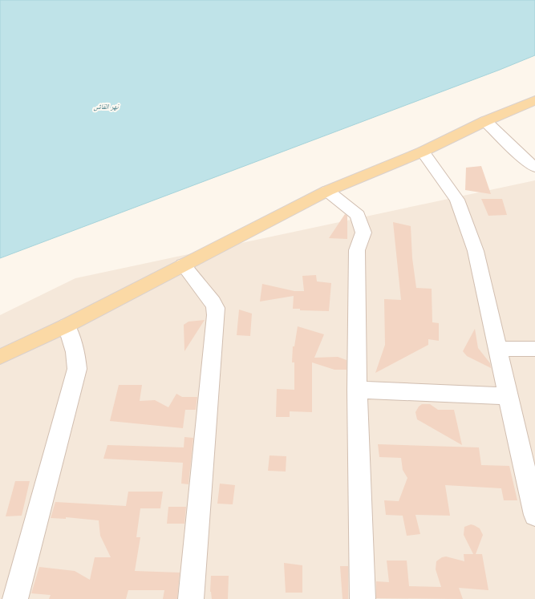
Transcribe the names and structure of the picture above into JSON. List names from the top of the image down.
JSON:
{
  "water": ["نهر القاش"]
}
